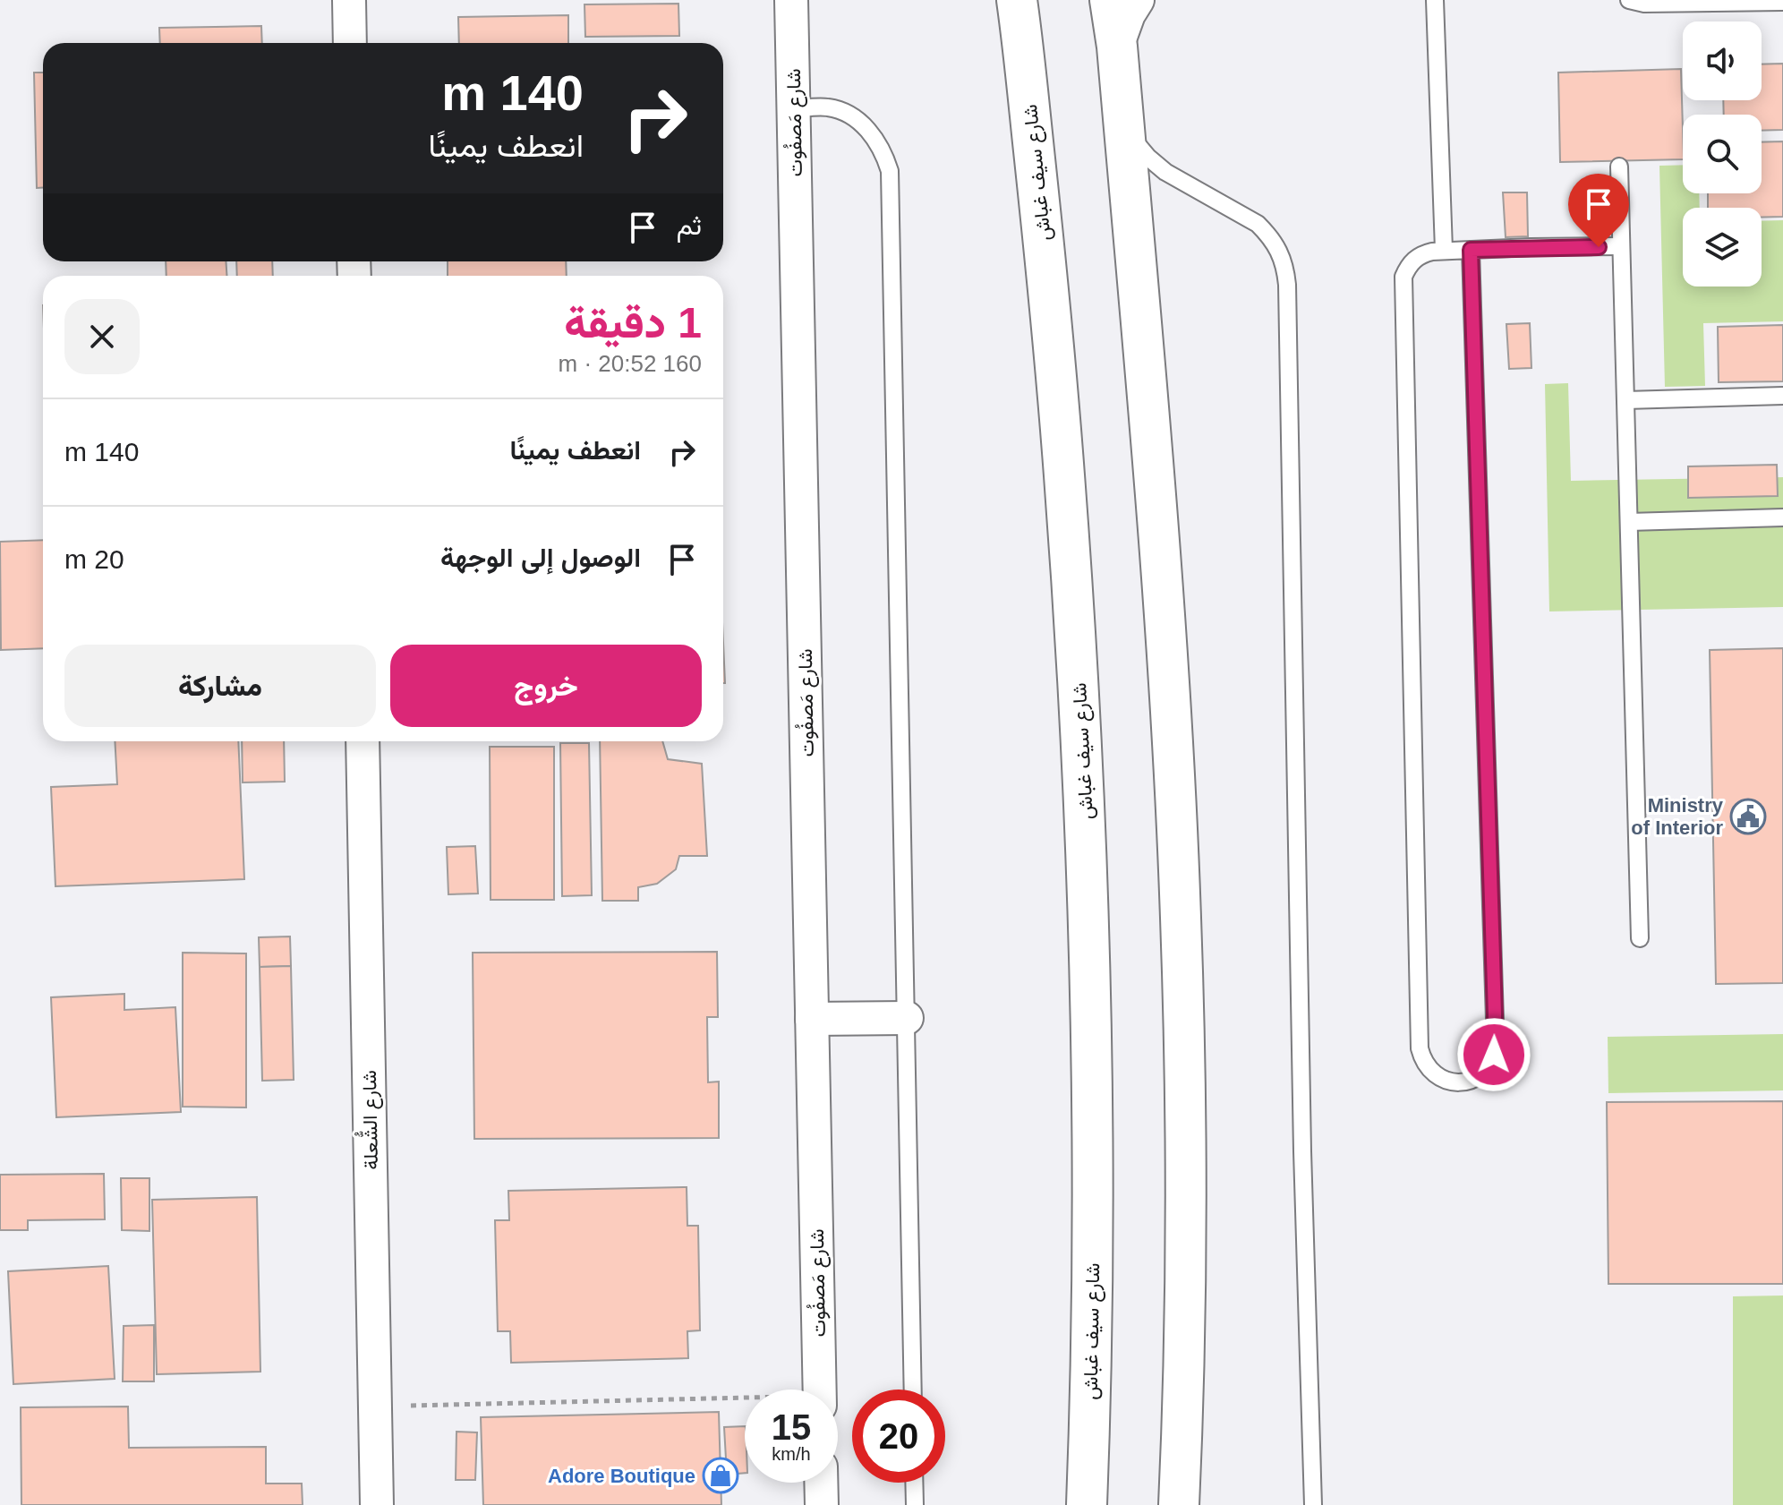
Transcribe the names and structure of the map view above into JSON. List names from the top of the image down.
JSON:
{
  "streets": {
    "street": ["شارع مَصفُوت", "شارع سيف غباش", "شارع الشُّعلة"]
  },
  "places": {
    "public building": ["Ministry of Interior"],
    "shop": ["Adore Boutique"]
  },
  "page": {
    "turn": ["140 m", "انعطف يمينًا"],
    "then": "ثم",
    "heading": ["1 دقيقة", "160 m · 20:52"],
    "list": [
      {
        "name": "انعطف يمينًا",
        "value": "140 m"
      },
      {
        "name": "الوصول إلى الوجهة",
        "value": "20 m"
      }
    ],
    "buttons": ["خروج", "مشاركة"],
    "speed": "15 km/h",
    "limit": "20"
  }
}
